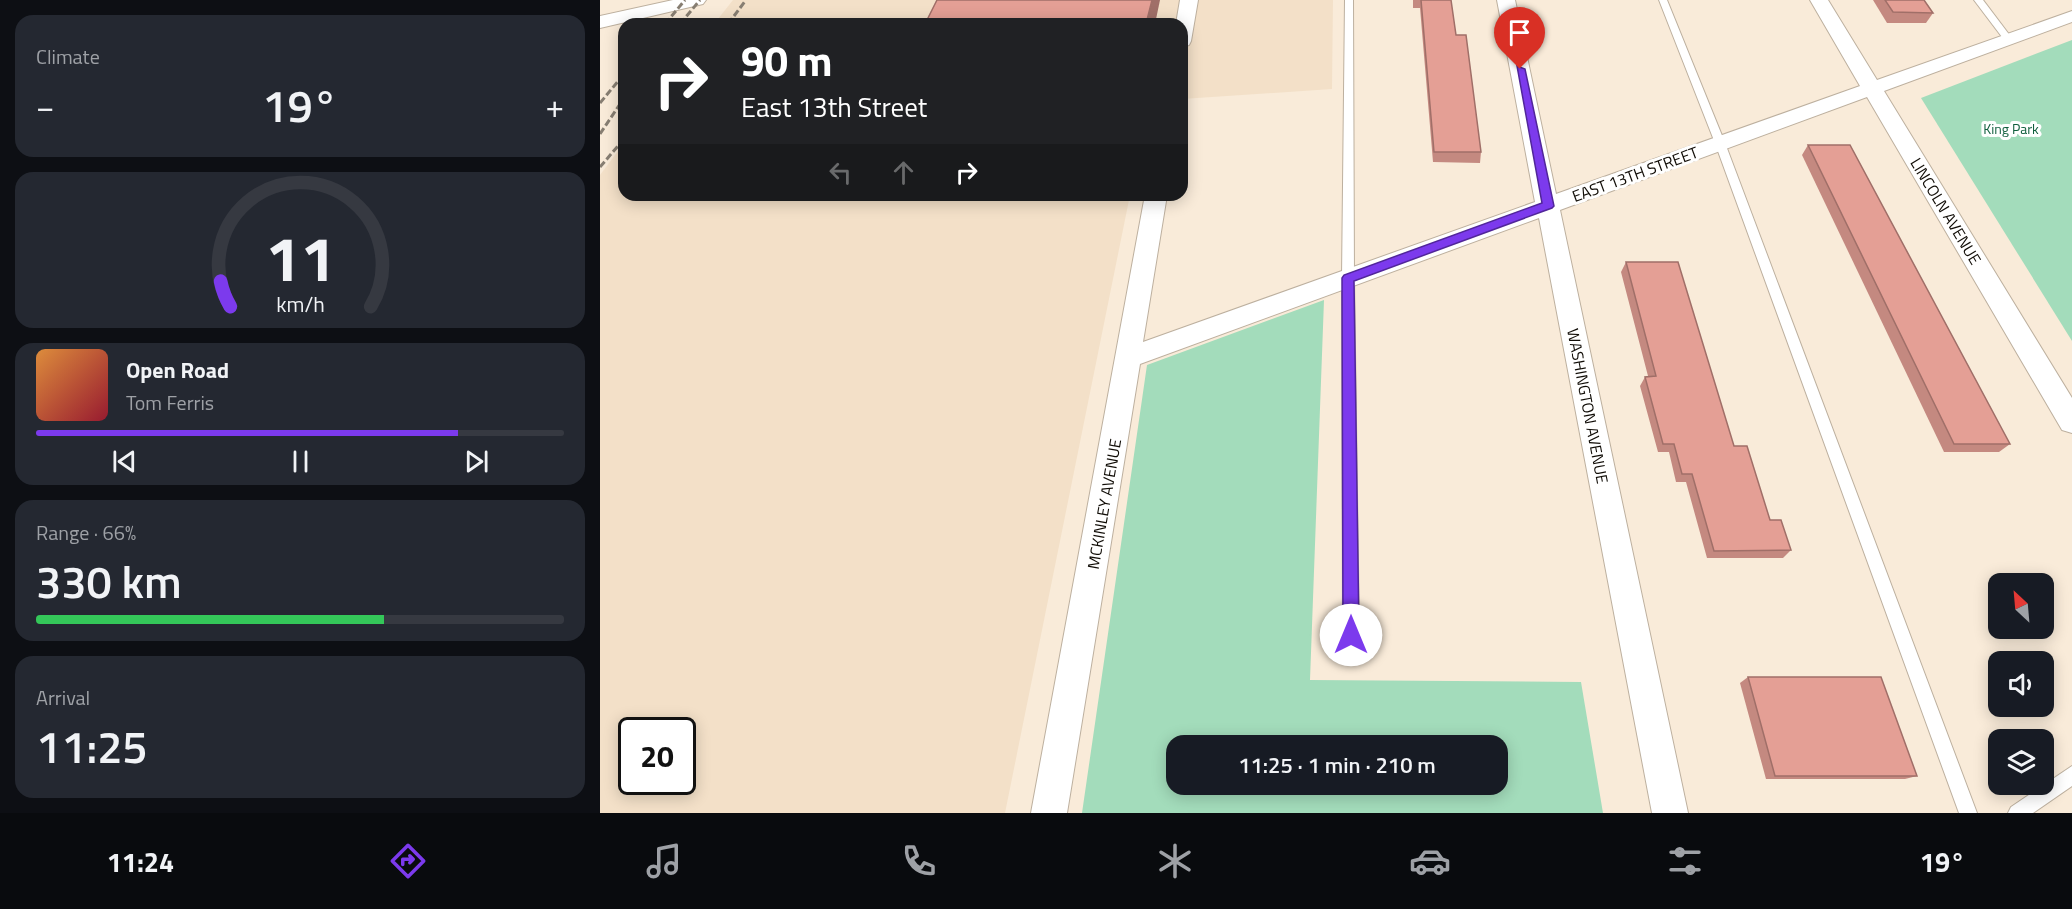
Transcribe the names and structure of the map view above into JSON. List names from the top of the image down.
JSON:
{
  "streets": {
    "street": [
      "EAST 13TH STREET",
      "LINCOLN AVENUE",
      "WASHINGTON AVENUE",
      "MCKINLEY AVENUE"
    ]
  },
  "crossings": [
    ["EAST 13TH STREET", "LINCOLN AVENUE"],
    ["EAST 13TH STREET", "WASHINGTON AVENUE"],
    ["EAST 13TH STREET", "MCKINLEY AVENUE"]
  ],
  "parks": ["King Park"],
  "north": "top left",
  "page": {
    "tile": [
      "Climate",
      ["Range · 66%", "330 km"],
      ["Arrival", "11:25"]
    ],
    "turn": ["90 m", "East 13th Street"],
    "heat": ["−", "19°", "+"],
    "song": ["Open Road", "Tom Ferris"],
    "limit": "20",
    "trip": "11:25 · 1 min · 210 m",
    "tabs": ["11:24", "19°"],
    "gauge": ["11", "km/h"]
  }
}
